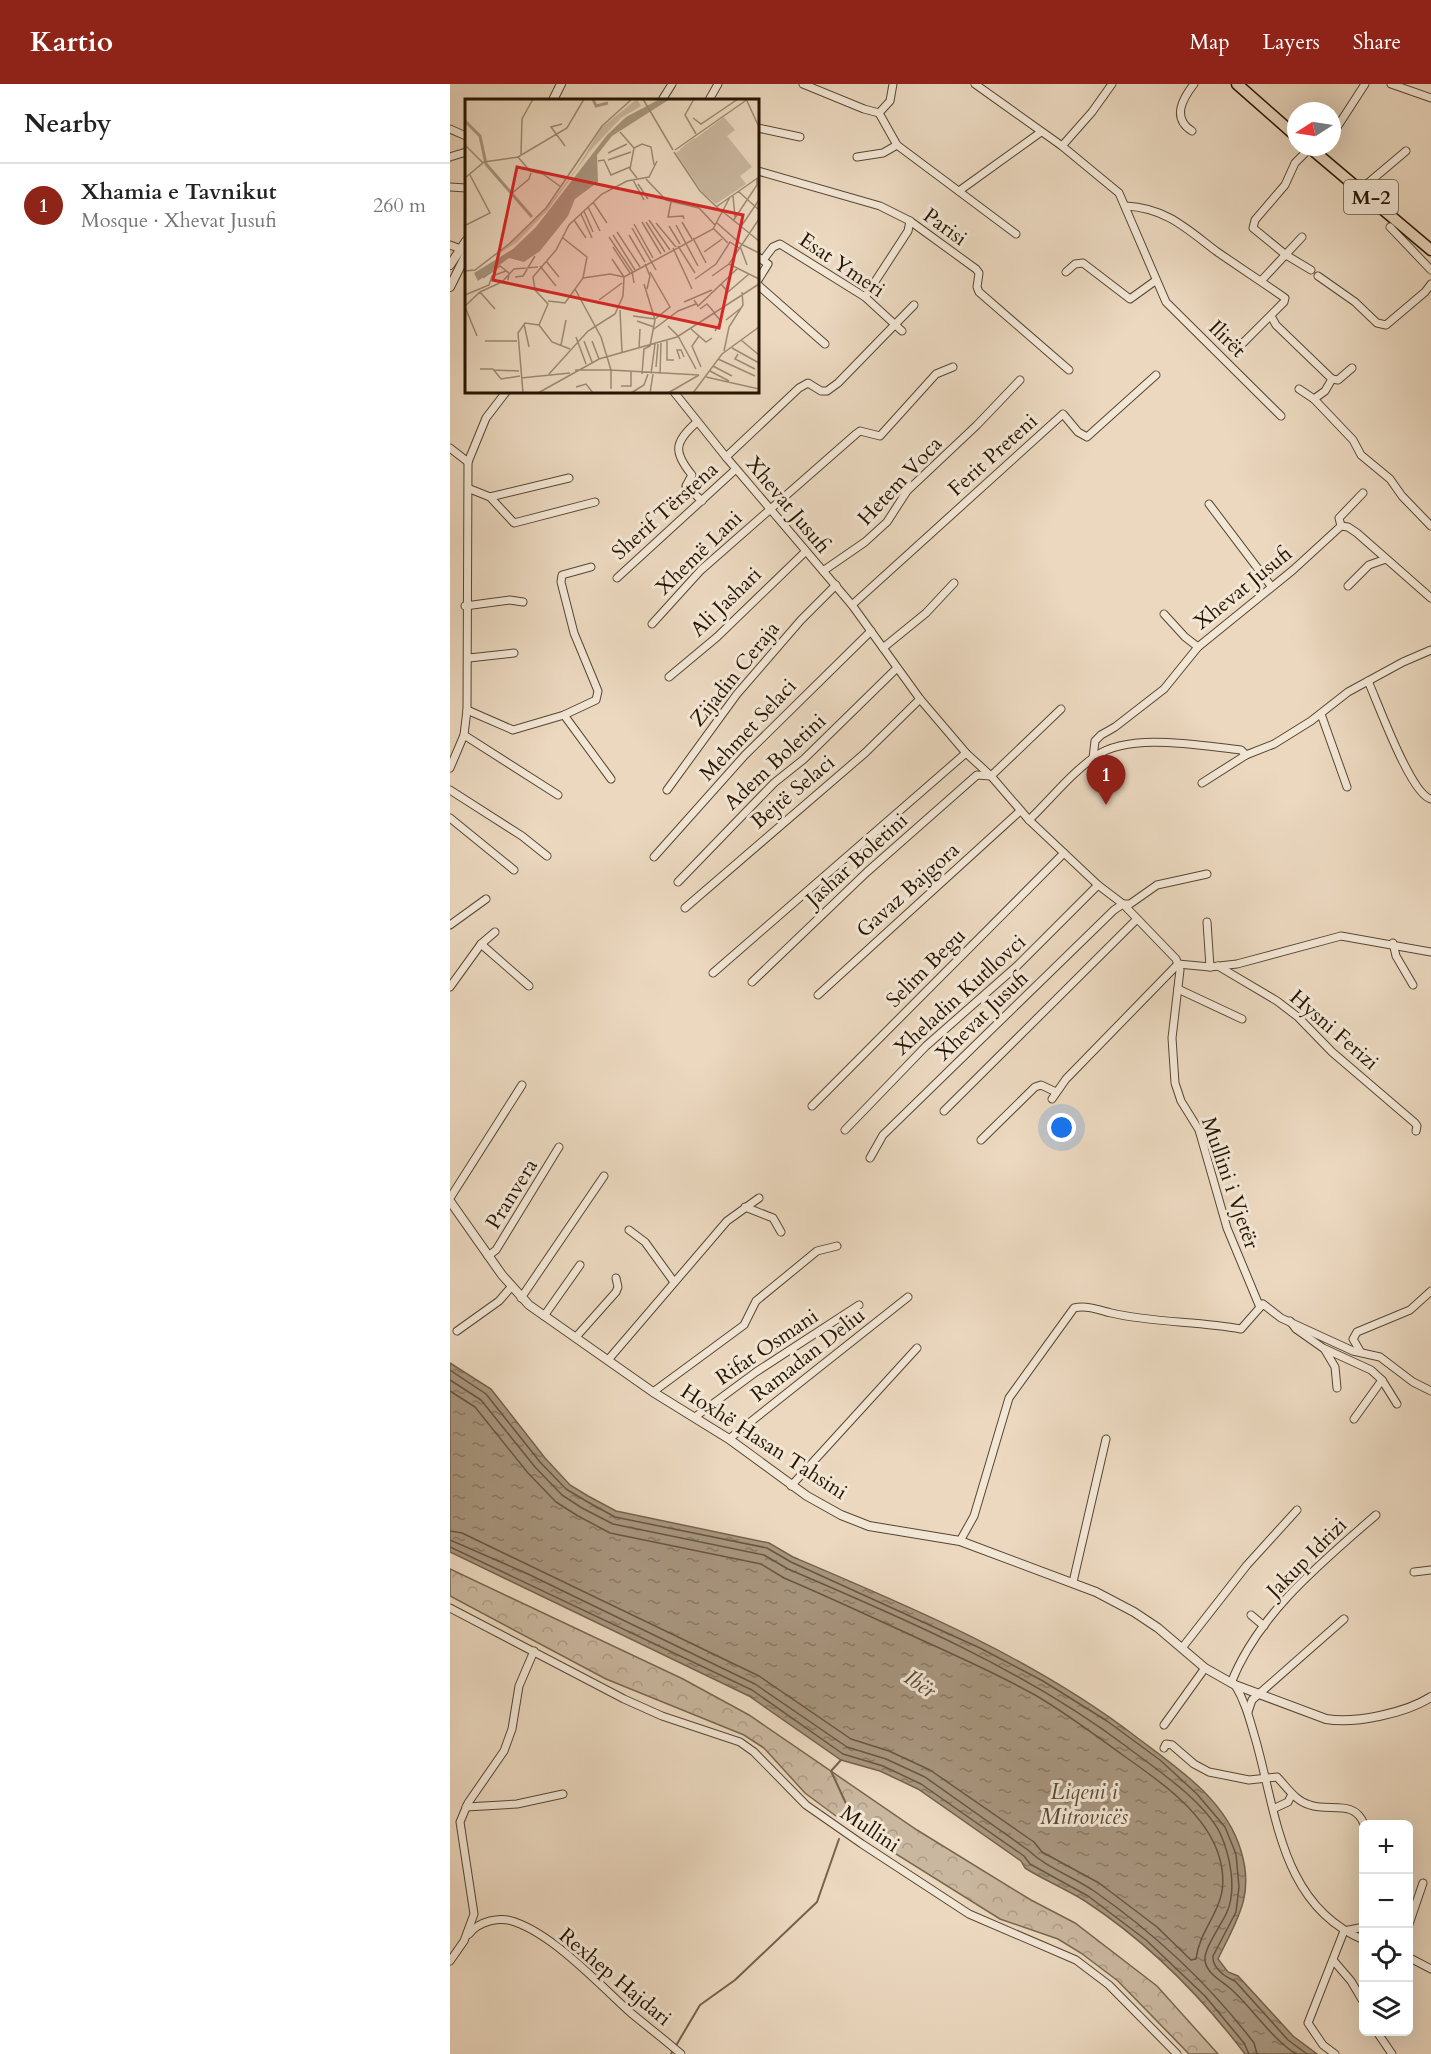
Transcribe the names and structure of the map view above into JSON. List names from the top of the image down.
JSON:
{
  "streets": {
    "main road": ["M-2"],
    "street": [
      "Parisi",
      "Esat Ymeri",
      "Ilirët",
      "Ferit Preteni",
      "Hetem Voca",
      "Xhevat Jusufi",
      "Sherif Tërstena",
      "Xhemë Lani",
      "Ali Jashari",
      "Zijadin Ceraja",
      "Mehmet Selaci",
      "Adem Boletini",
      "Bejtë Selaci",
      "Jashar Boletini",
      "Gavaz Bajgora",
      "Selim Begu",
      "Xheladin Kutllovci",
      "Hysni Ferizi",
      "Mullini i Vjetër",
      "Pranvera",
      "Rifat Osmani",
      "Ramadan Deliu",
      "Hoxhë Hasan Tahsini",
      "Jakup Idrizi",
      "Mullini",
      "Rexhep Hajdari"
    ]
  },
  "crossings": [
    ["Ferit Preteni", "Xhevat Jusufi"],
    ["Hetem Voca", "Xhevat Jusufi"],
    ["Xhevat Jusufi", "Sherif Tërstena"],
    ["Xhevat Jusufi", "Xhemë Lani"],
    ["Xhevat Jusufi", "Ali Jashari"],
    ["Xhevat Jusufi", "Zijadin Ceraja"],
    ["Xhevat Jusufi", "Mehmet Selaci"],
    ["Xhevat Jusufi", "Adem Boletini"],
    ["Xhevat Jusufi", "Bejtë Selaci"],
    ["Xhevat Jusufi", "Jashar Boletini"],
    ["Xhevat Jusufi", "Gavaz Bajgora"],
    ["Xhevat Jusufi", "Selim Begu"],
    ["Xhevat Jusufi", "Xheladin Kutllovci"],
    ["Xhevat Jusufi", "Hysni Ferizi"],
    ["Xhevat Jusufi", "Mullini i Vjetër"],
    ["Hysni Ferizi", "Mullini i Vjetër"],
    ["Pranvera", "Hoxhë Hasan Tahsini"],
    ["Rifat Osmani", "Hoxhë Hasan Tahsini"],
    ["Ramadan Deliu", "Hoxhë Hasan Tahsini"],
    ["Hoxhë Hasan Tahsini", "Jakup Idrizi"],
    ["Mullini", "Rexhep Hajdari"]
  ],
  "water": ["Ibër", "Liqeni i Mitrovicës"],
  "north": "left",
  "page": {
    "header": "Kartio",
    "nav": ["Map", "Layers", "Share"],
    "heading": "Nearby",
    "list": [
      {
        "mark": "1",
        "name": "Xhamia e Tavnikut",
        "note": "Mosque · Xhevat Jusufi",
        "value": "260 m"
      }
    ],
    "pins": "1",
    "map_buttons": ["+", "−"]
  }
}
